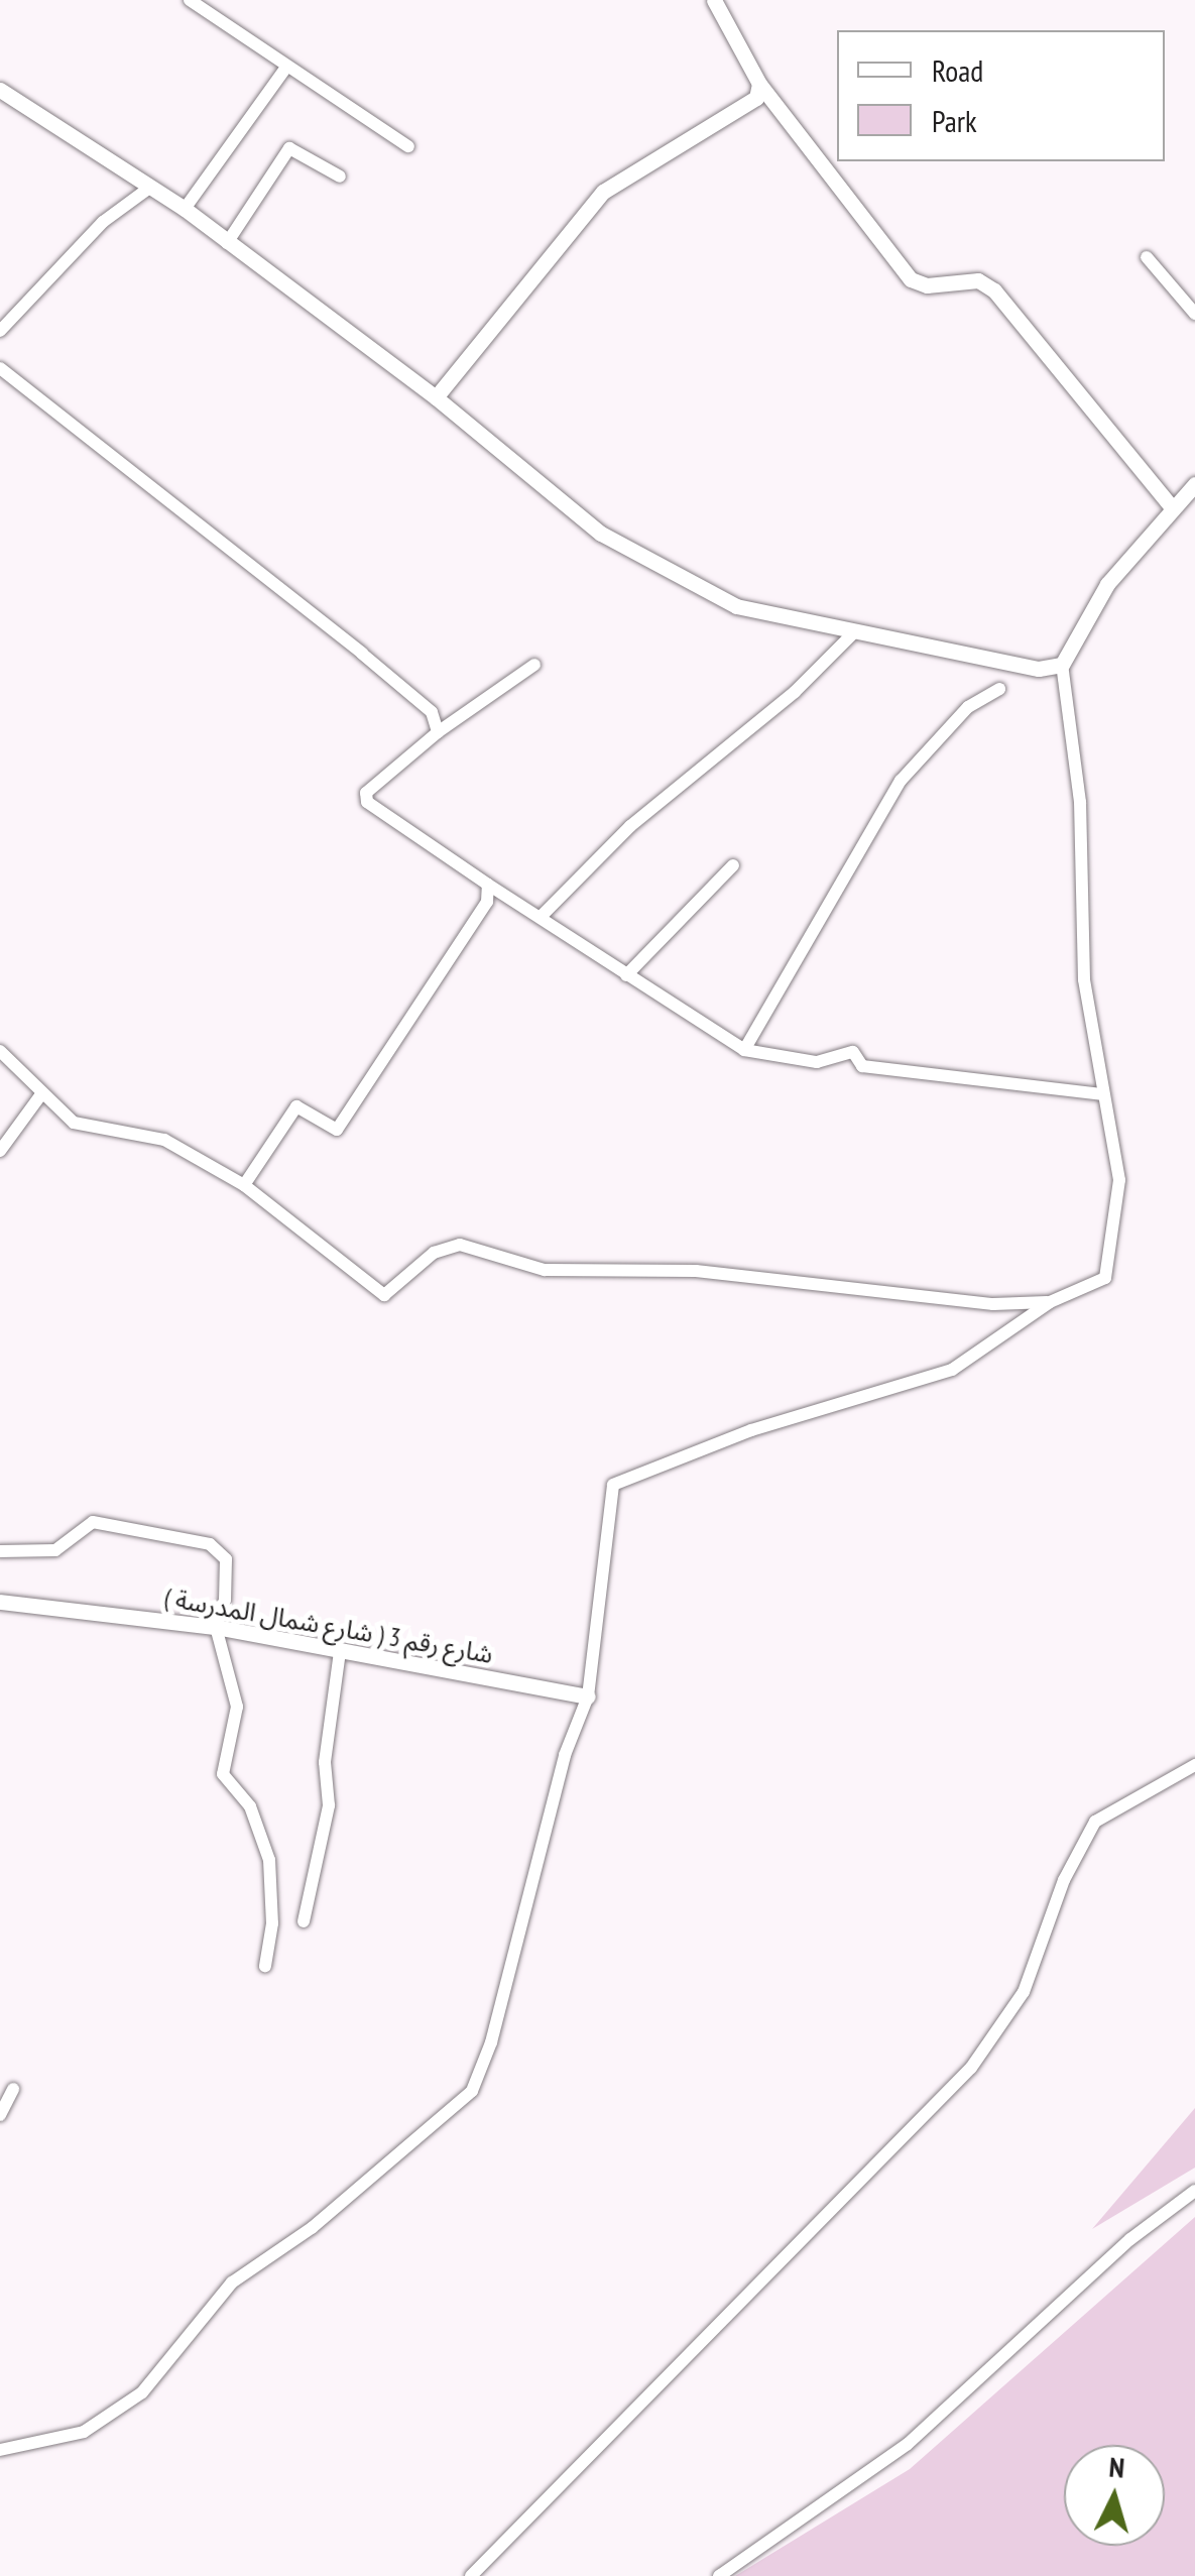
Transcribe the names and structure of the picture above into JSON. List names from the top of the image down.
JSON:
{
  "streets": {
    "street": ["شارع رقم 3 ( شارع شمال المدرسة )"]
  },
  "legend": ["Road", "Park"],
  "north": "top"
}
